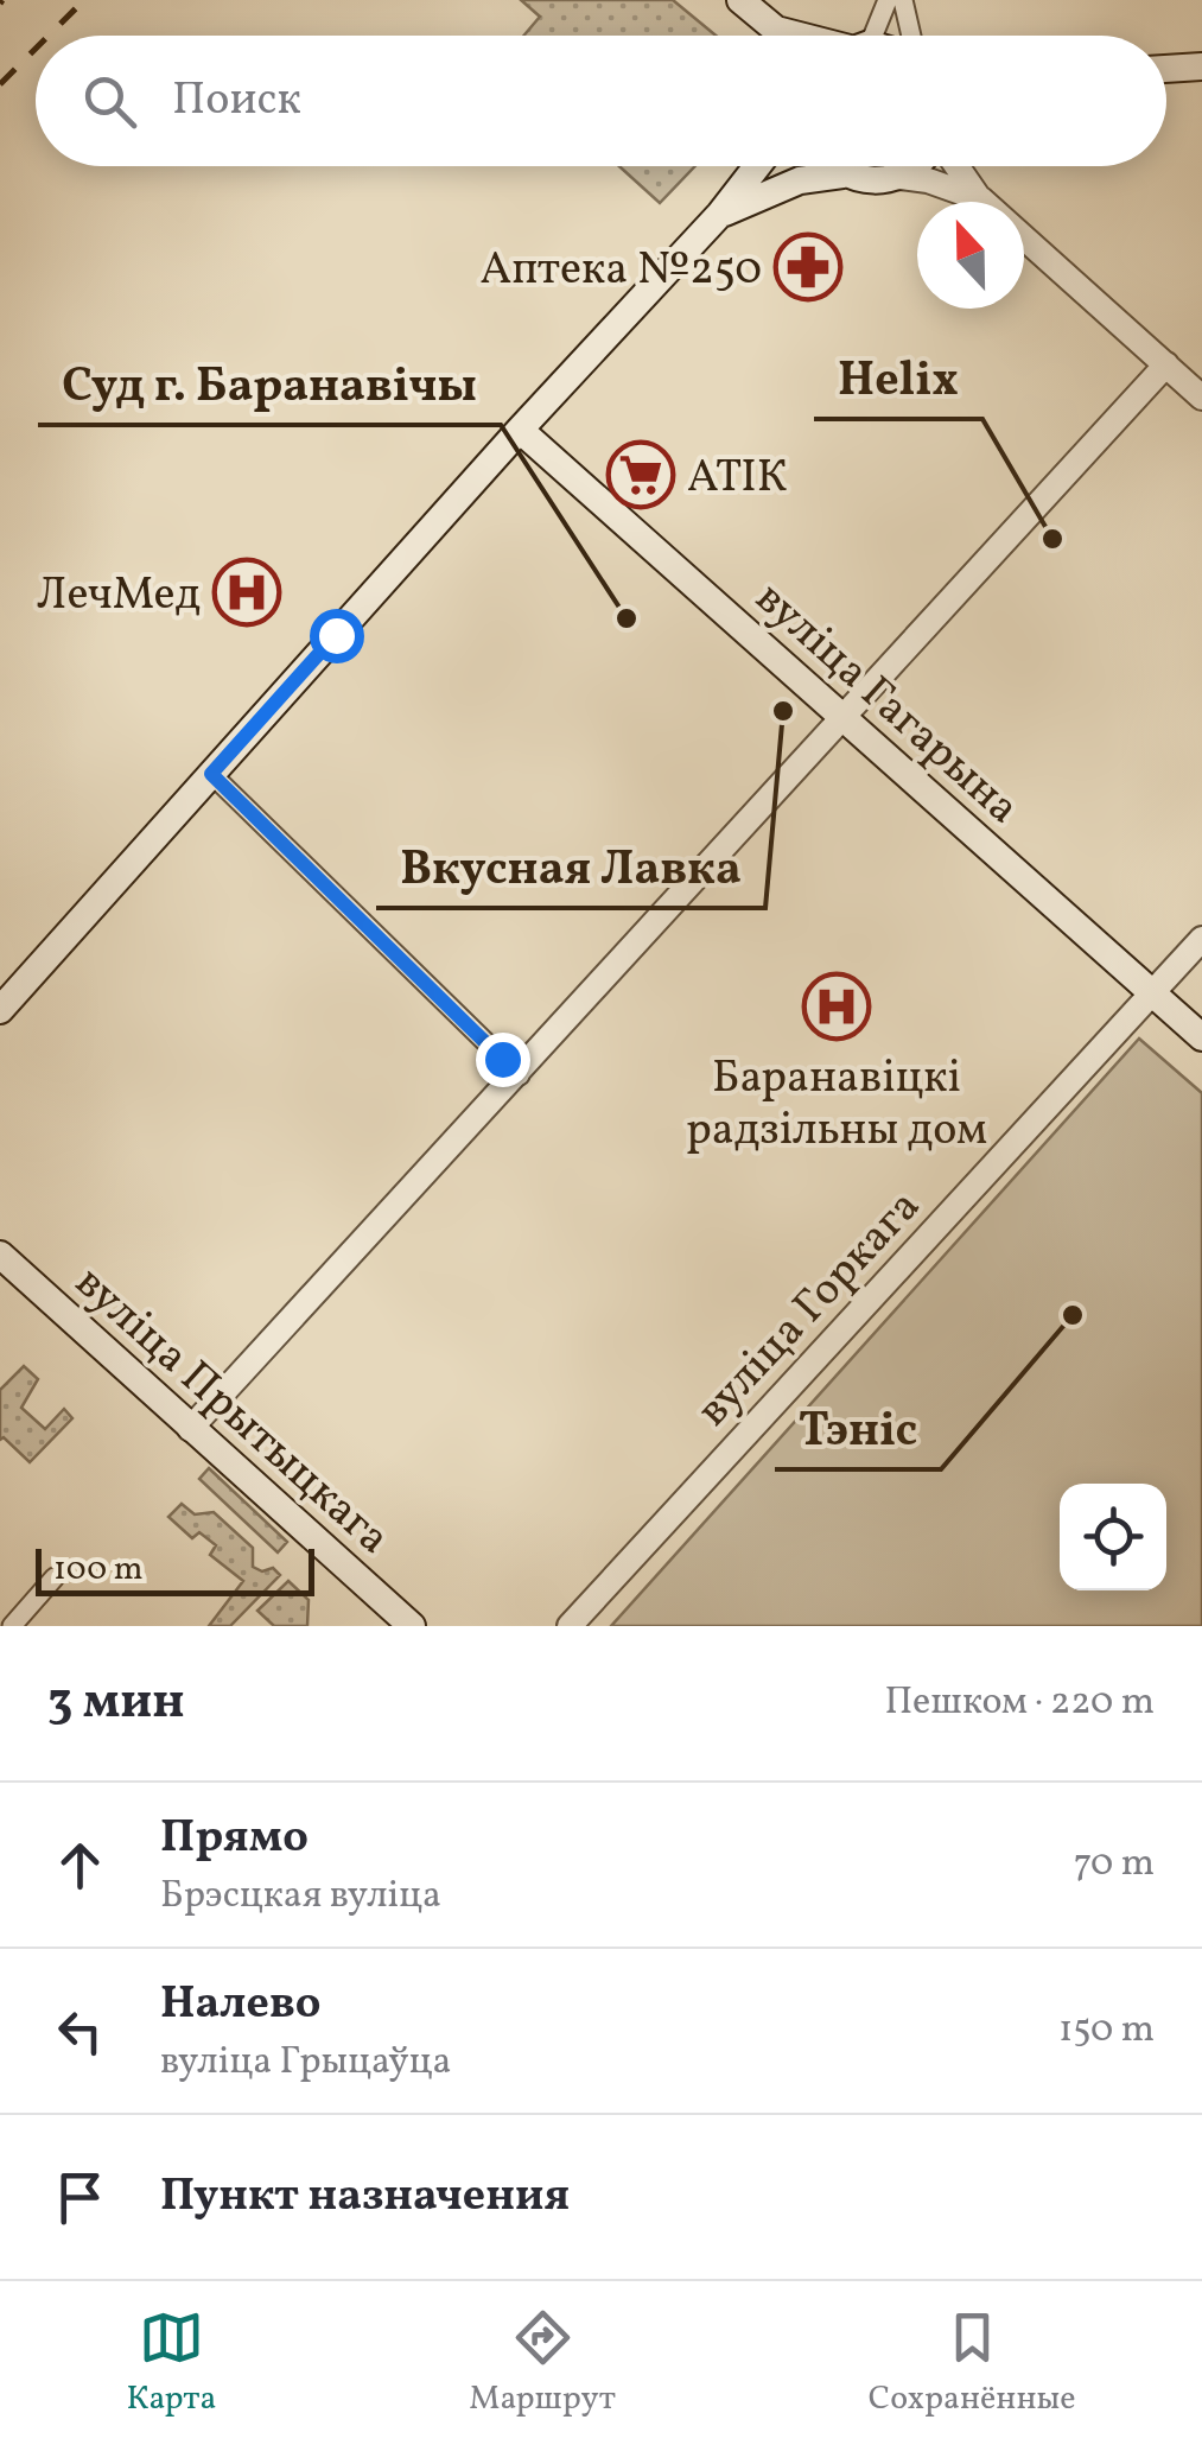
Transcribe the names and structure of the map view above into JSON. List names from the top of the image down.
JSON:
{
  "streets": {
    "main road": ["вуліца Гагарына", "вуліца Прытыцкага"],
    "street": ["вуліца Горкага"]
  },
  "crossings": [
    ["вуліца Гагарына", "вуліца Горкага"]
  ],
  "places": {
    "pharmacy": ["Аптека №250"],
    "supermarket": ["АТІК"],
    "other": [
      "Helix",
      "Суд г. Баранавічы",
      "Вкусная Лавка",
      "Тэніс"
    ],
    "hospital": ["ЛечМед", "Баранавіцкі радзільны дом"]
  },
  "scale_bar": "100 m",
  "north": "top",
  "page": {
    "search": "Поиск",
    "scale": "100 m",
    "heading": ["3 мин", "Пешком · 220 m"],
    "list": [
      ["Прямо", "Брэсцкая вуліца", "70 m"],
      ["Налево", "вуліца Грыцаўца", "150 m"],
      "Пункт назначения"
    ],
    "nav": ["Карта", "Маршрут", "Сохранённые"]
  }
}
